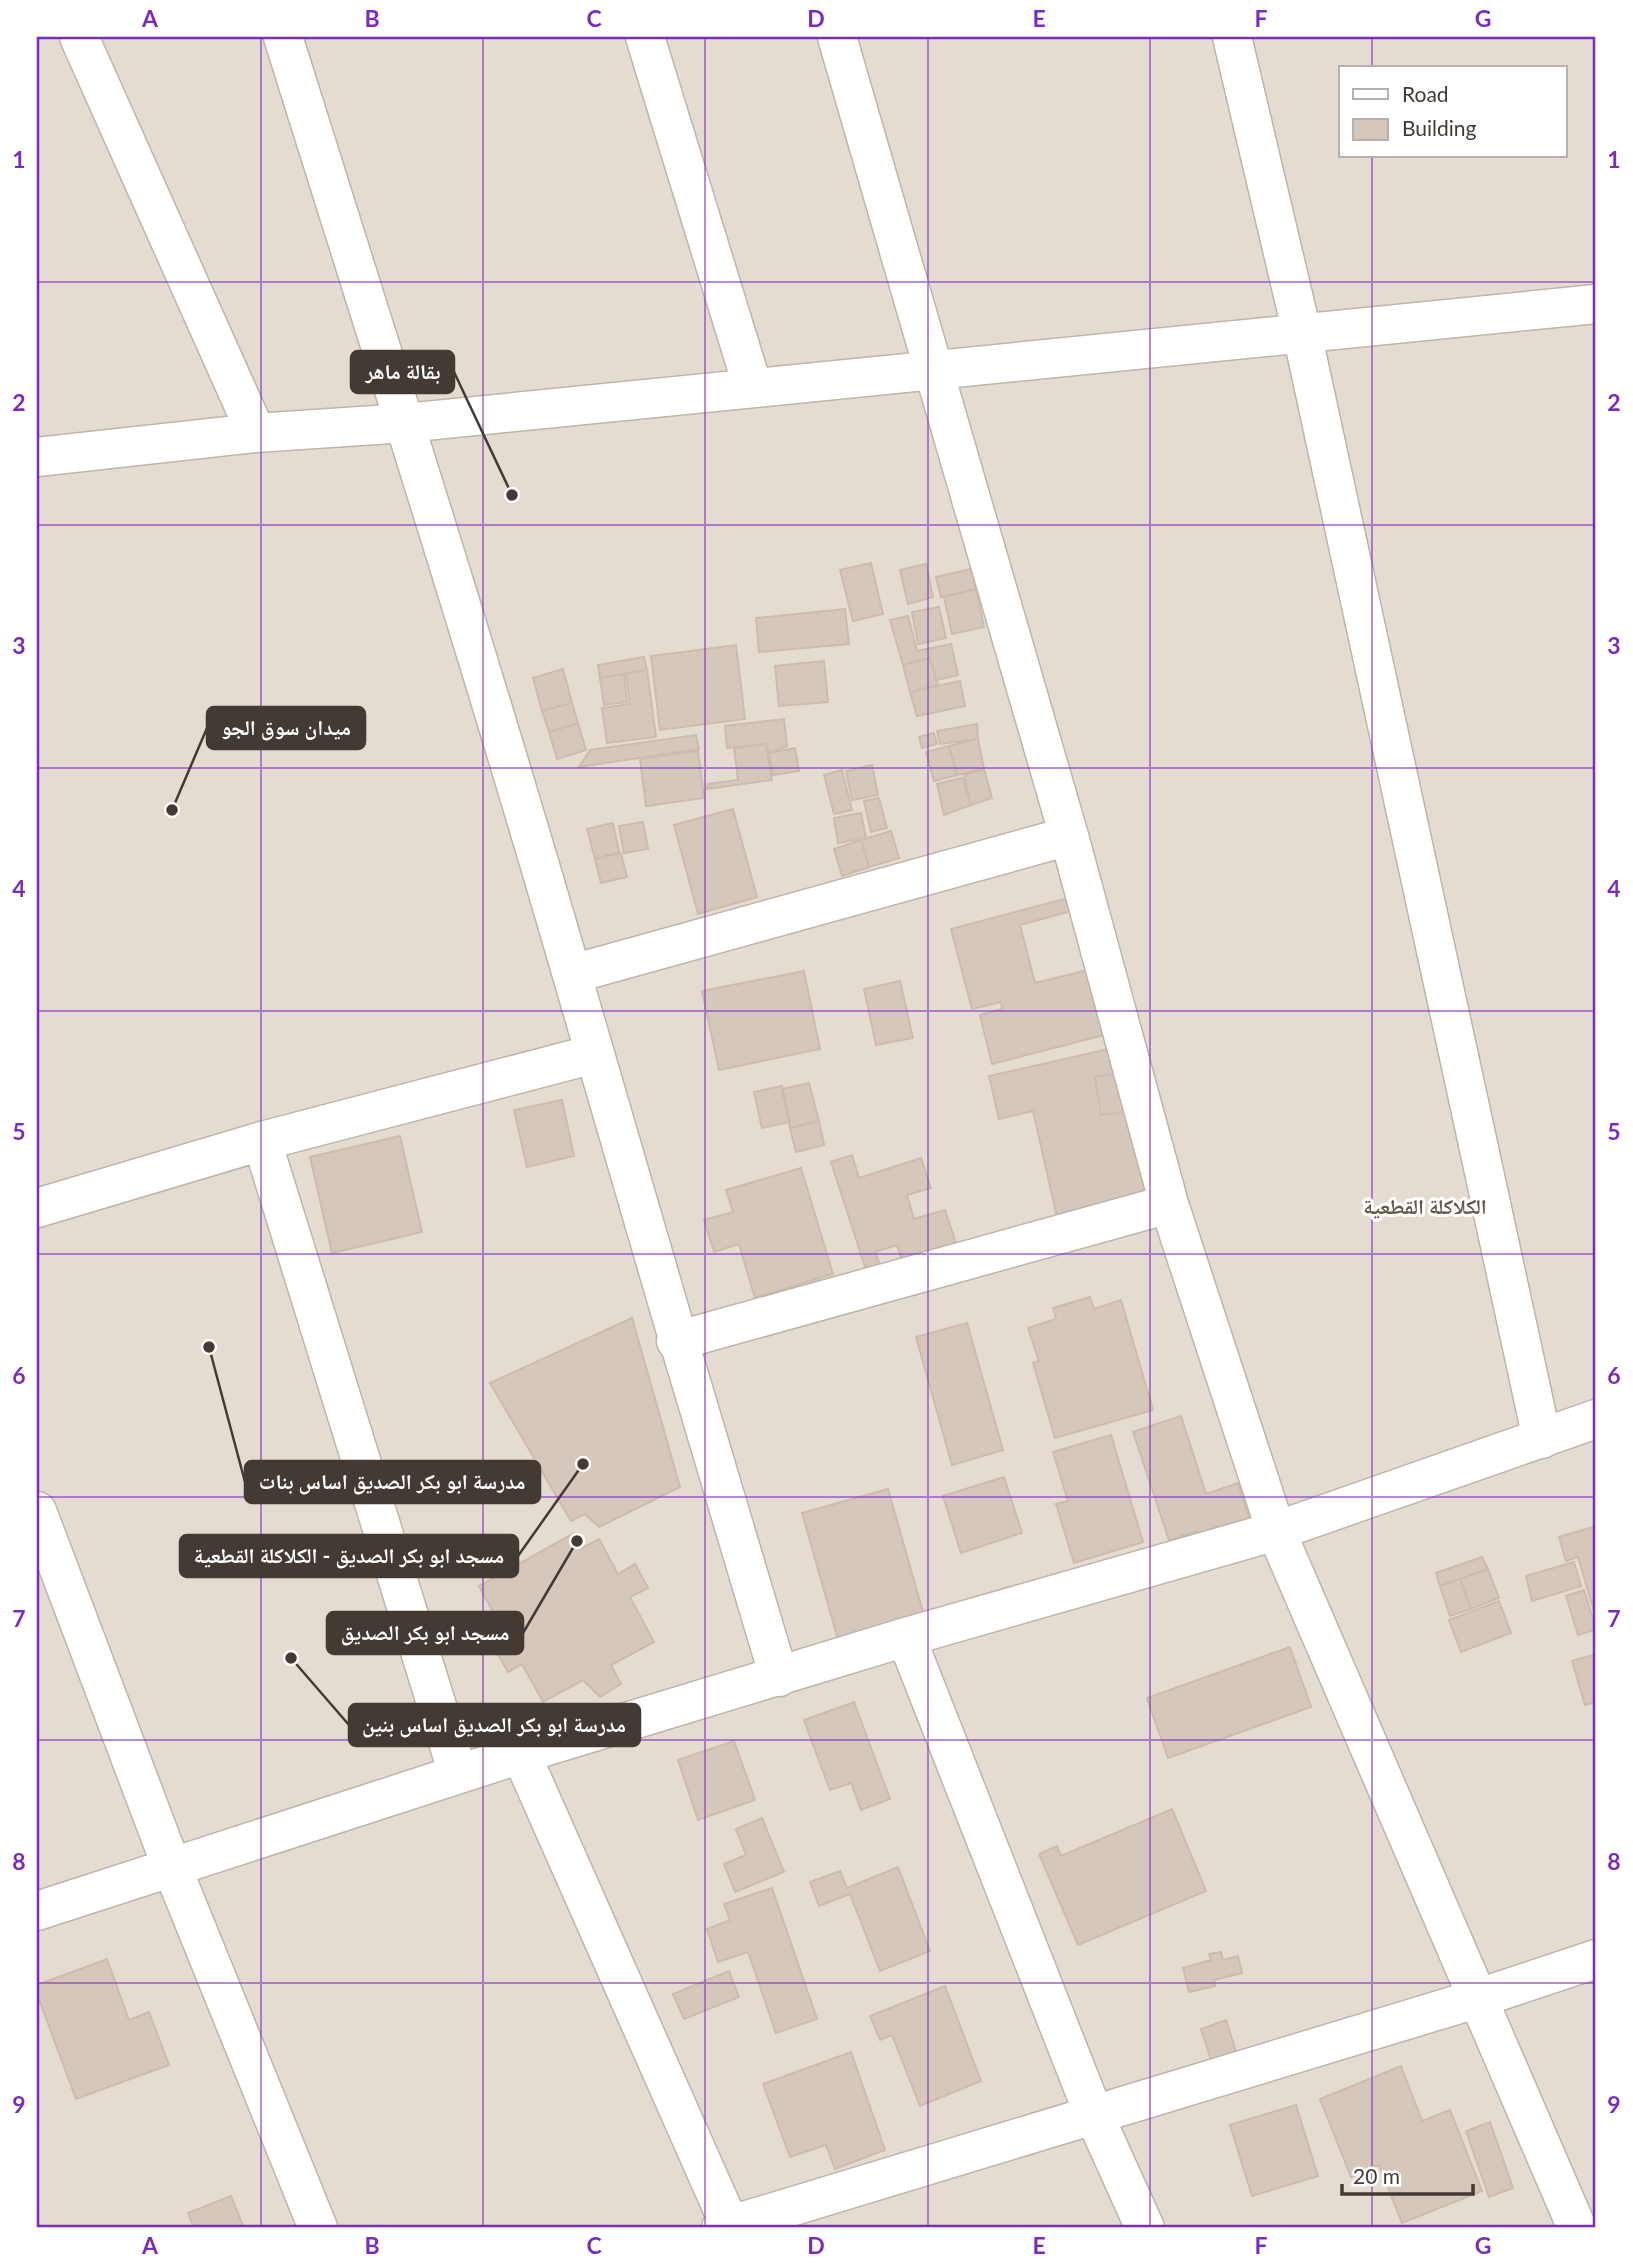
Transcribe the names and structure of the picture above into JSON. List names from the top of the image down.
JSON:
{
  "districts": ["الكلاكلة القطعية"],
  "places": [
    "بقالة ماهر",
    "ميدان سوق الجو",
    "مدرسة ابو بكر الصديق اساس بنات",
    "مسجد ابو بكر الصديق - الكلاكلة القطعية",
    "مسجد ابو بكر الصديق",
    "مدرسة ابو بكر الصديق اساس بنين"
  ],
  "legend": ["Road", "Building"],
  "scale_bar": "20 m",
  "grid": {
    "columns": [
      "A",
      "B",
      "C",
      "D",
      "E",
      "F",
      "G"
    ],
    "rows": [
      "1",
      "2",
      "3",
      "4",
      "5",
      "6",
      "7",
      "8",
      "9"
    ]
  }
}
